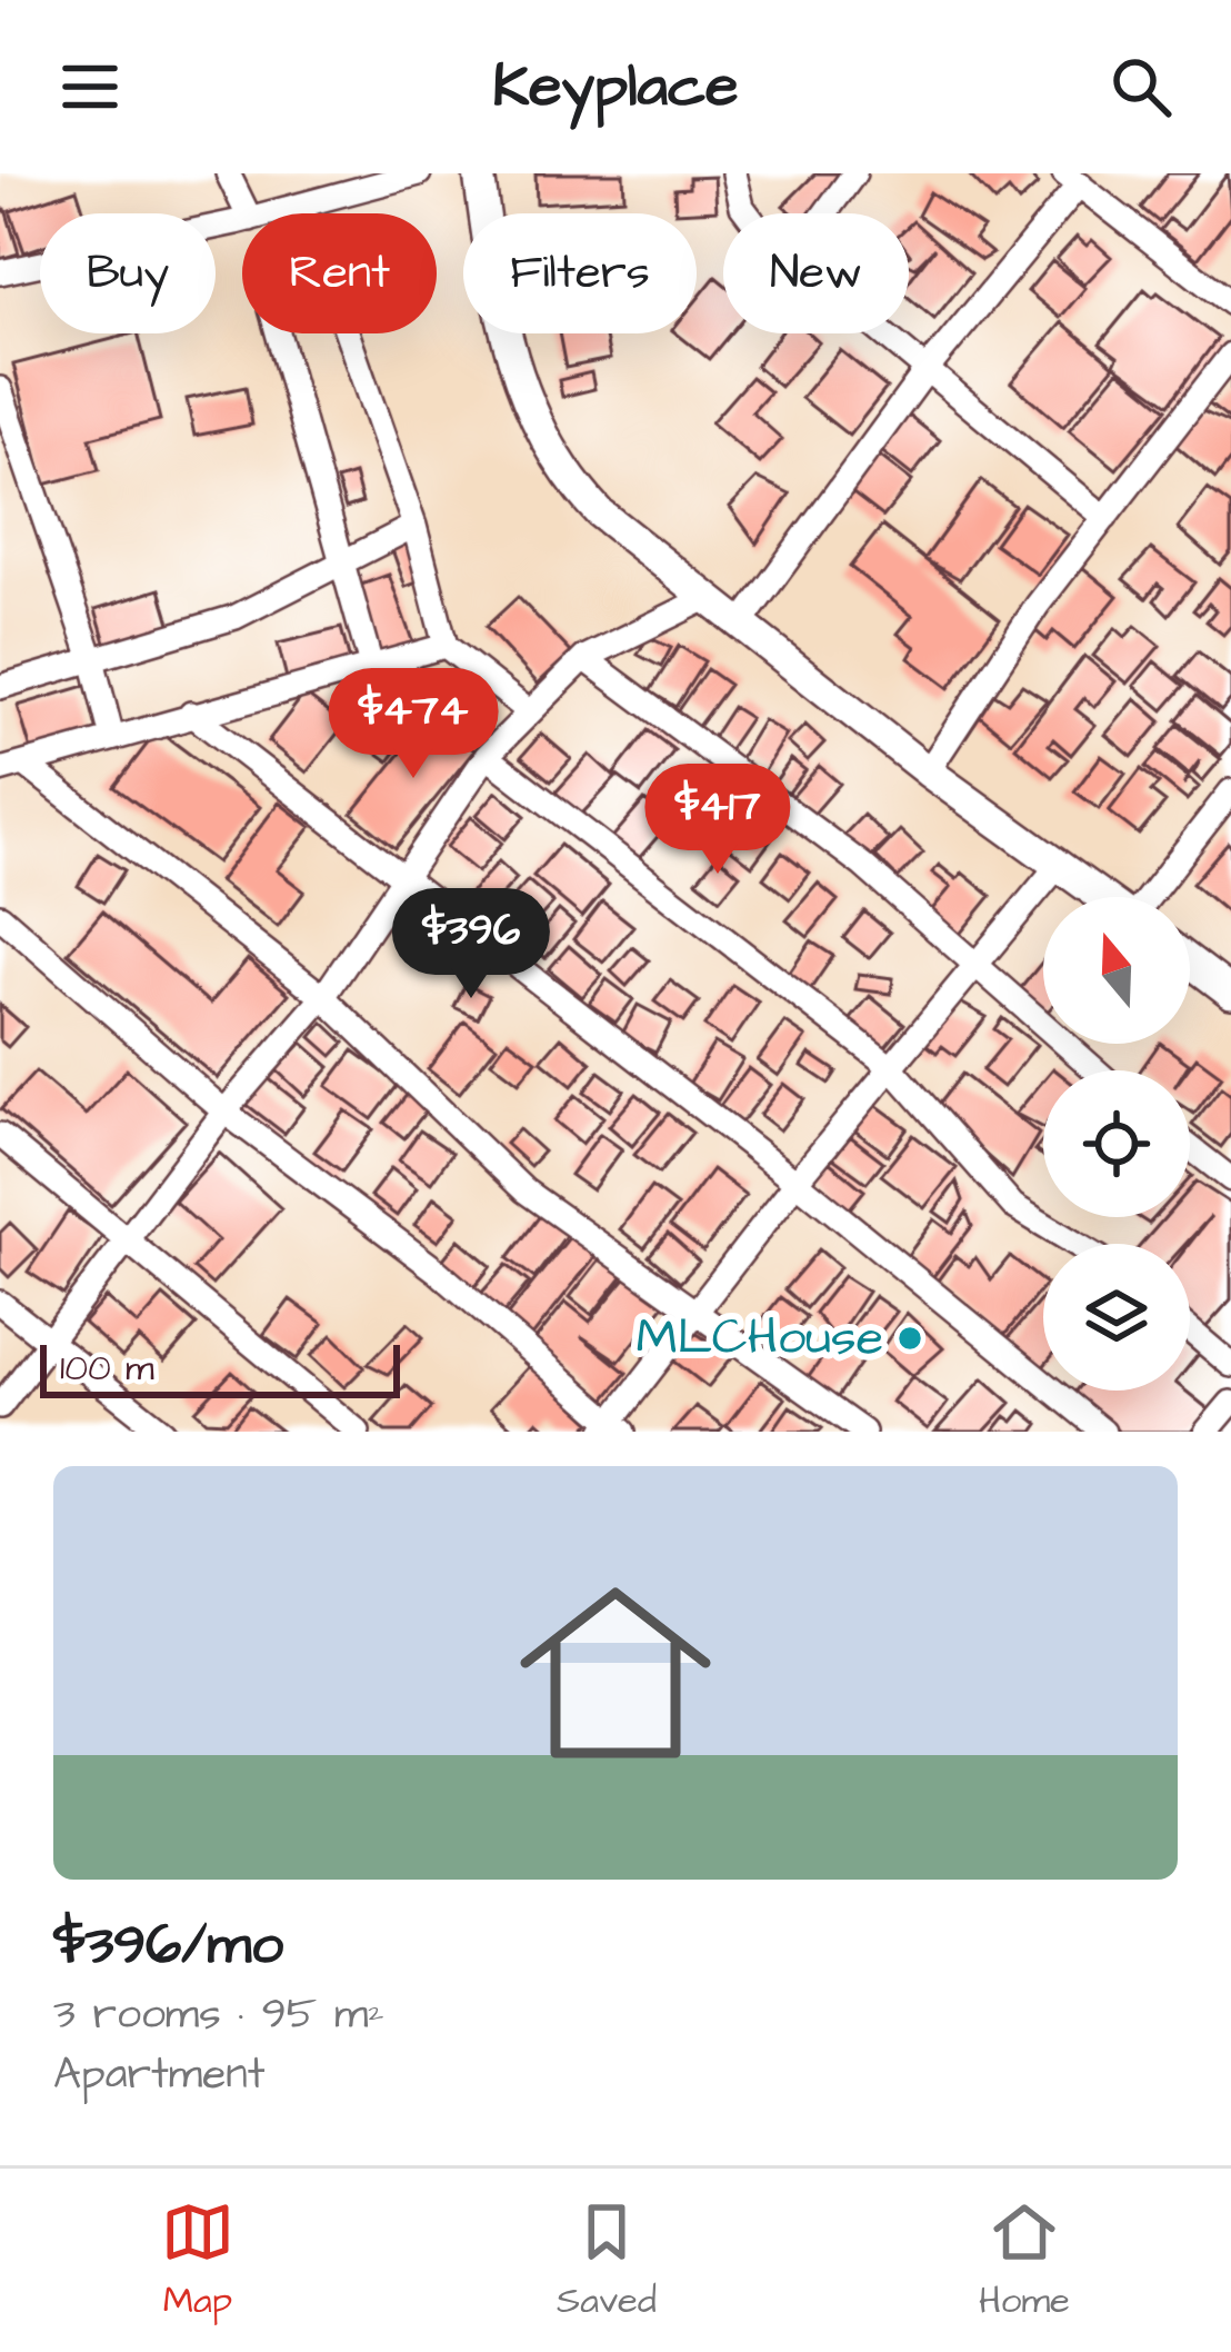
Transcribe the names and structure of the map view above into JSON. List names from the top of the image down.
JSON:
{
  "places": ["MLCHouse"],
  "scale_bar": "100 m",
  "north": "top",
  "page": {
    "header": "Keyplace",
    "chip": [
      "Buy",
      "Rent",
      "Filters",
      "New"
    ],
    "price": ["$474", "$417", "$396"],
    "scale": "100 m",
    "list": [
      {
        "name": "$396/mo",
        "note": "3 rooms · 95 m² · Apartment"
      }
    ],
    "tabs": ["Map", "Saved", "Home"]
  }
}
